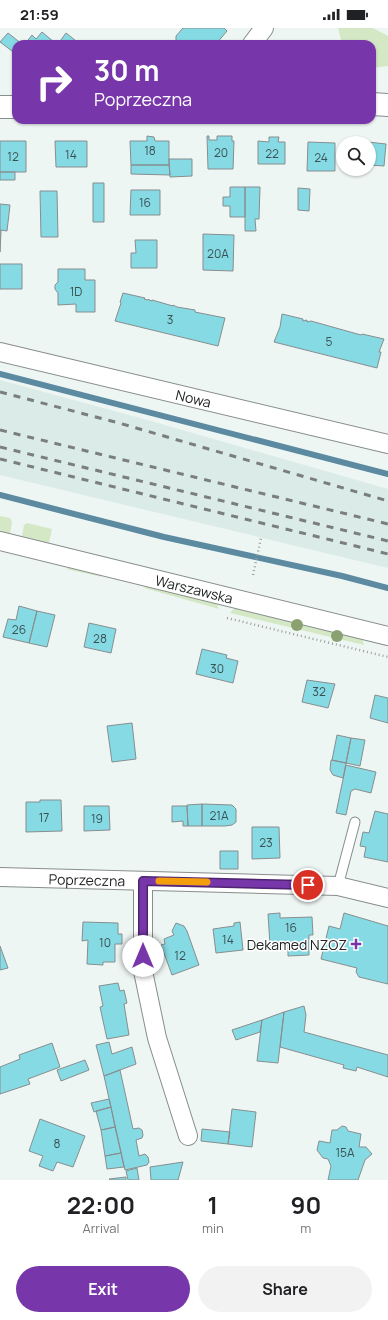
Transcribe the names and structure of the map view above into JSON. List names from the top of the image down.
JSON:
{
  "streets": {
    "street": ["Nowa", "Warszawska", "Poprzeczna"]
  },
  "places": {
    "health": ["Dekamed NZOZ"]
  },
  "house_numbers": [
    "18",
    "20",
    "22",
    "14",
    "12",
    "24",
    "16",
    "20A",
    "1D",
    "3",
    "5",
    "26",
    "28",
    "30",
    "32",
    "21A",
    "17",
    "19",
    "23",
    "16",
    "14",
    "10",
    "12",
    "8",
    "15A"
  ],
  "page": {
    "status": "21:59",
    "turn": ["30 m", "Poprzeczna"],
    "eta": [
      "22:00",
      "Arrival",
      "1",
      "min",
      "90",
      "m"
    ],
    "buttons": ["Exit", "Share"]
  }
}
